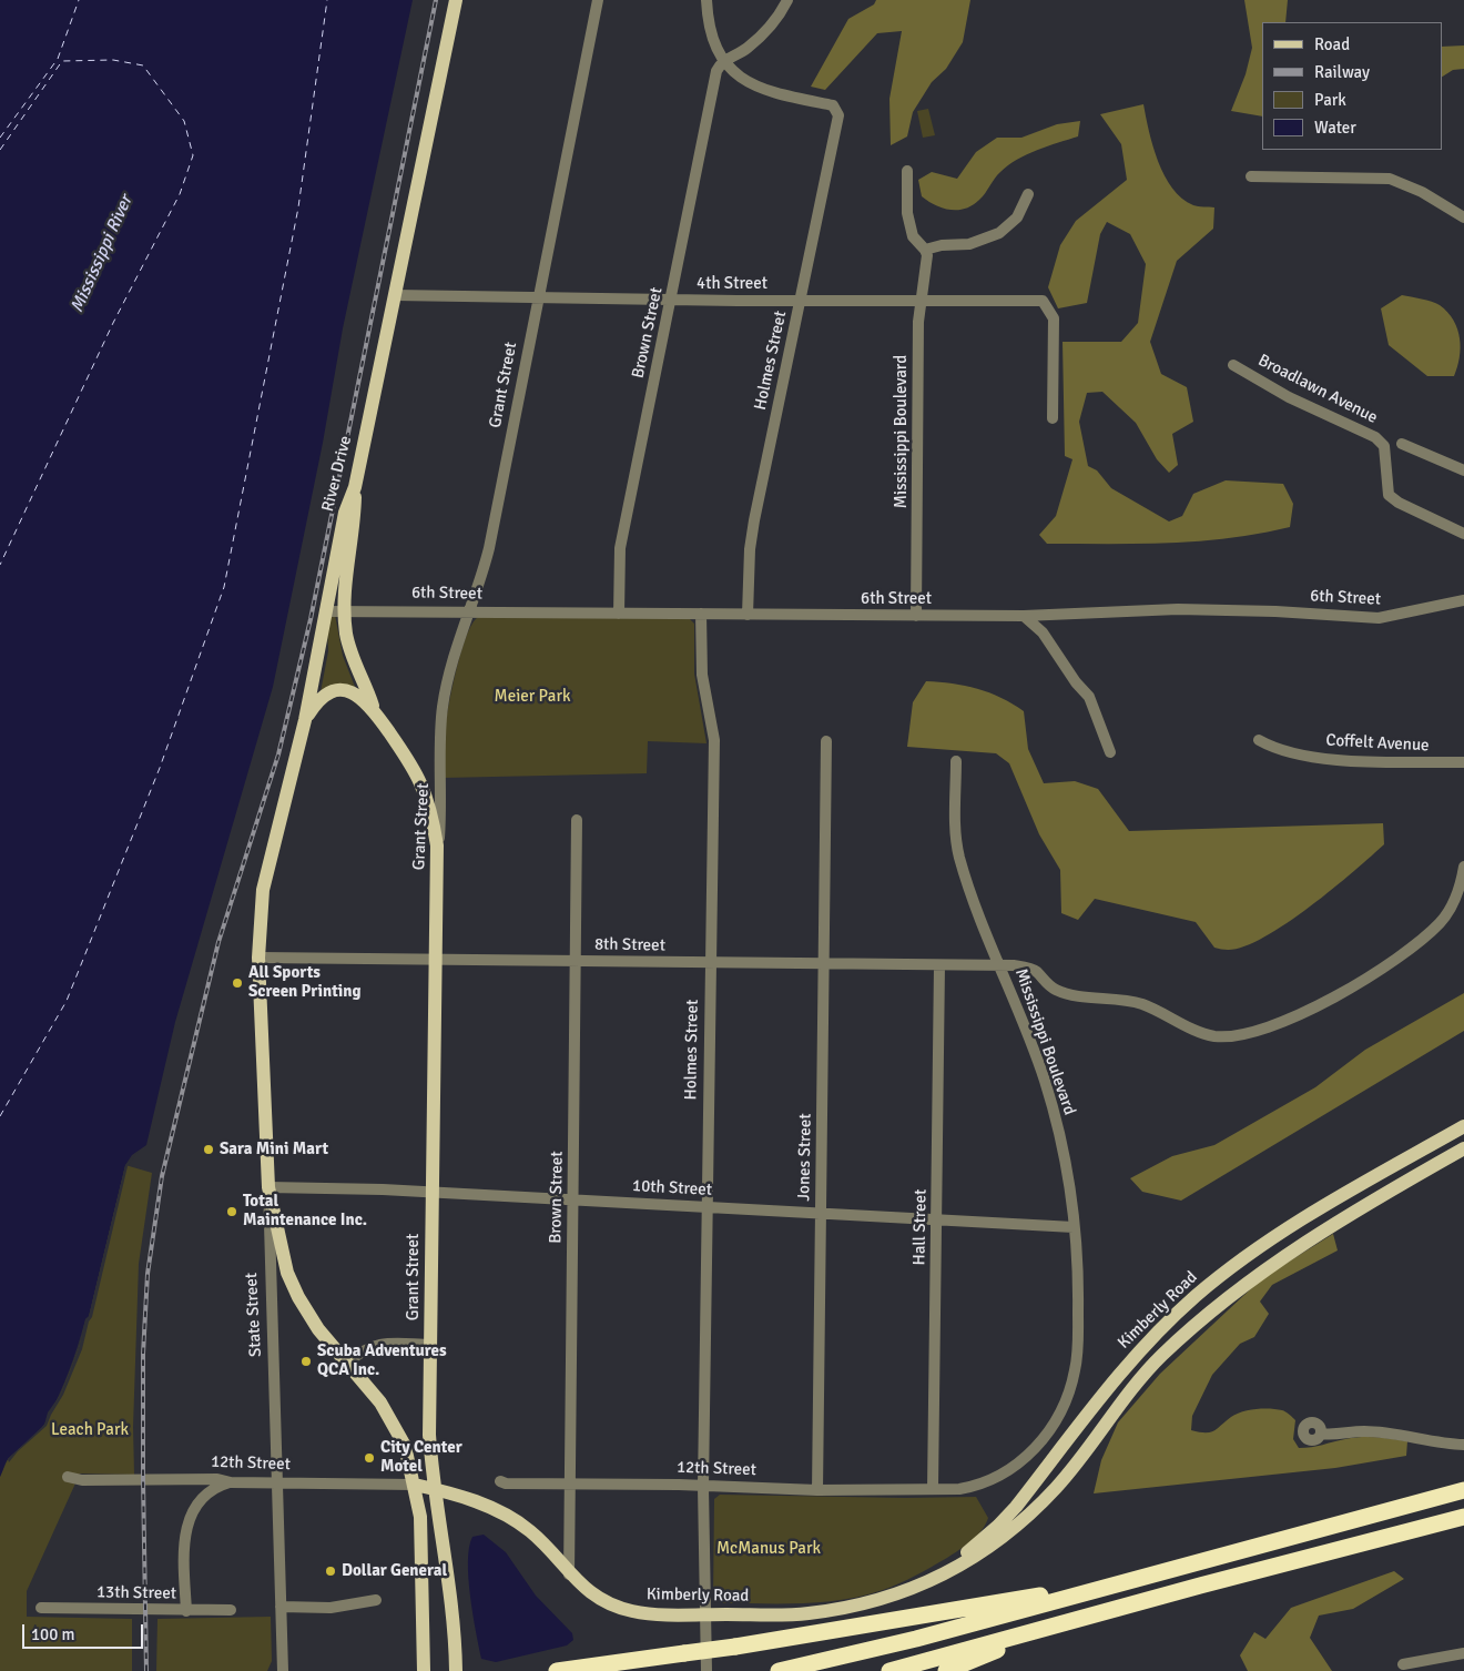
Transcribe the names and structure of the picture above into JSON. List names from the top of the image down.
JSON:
{
  "streets": {
    "main road": [
      "Grant Street",
      "River Drive",
      "Kimberly Road",
      "State Street",
      "12th Street"
    ],
    "street": [
      "4th Street",
      "Brown Street",
      "Holmes Street",
      "Broadlawn Avenue",
      "Mississippi Boulevard",
      "6th Street",
      "Coffelt Avenue",
      "8th Street",
      "Jones Street",
      "10th Street",
      "Hall Street",
      "13th Street"
    ]
  },
  "crossings": [
    ["4th Street", "Brown Street"],
    ["4th Street", "Holmes Street"],
    ["4th Street", "Grant Street"],
    ["4th Street", "Mississippi Boulevard"],
    ["4th Street", "River Drive"],
    ["Brown Street", "Holmes Street"],
    ["Brown Street", "6th Street"],
    ["Brown Street", "8th Street"],
    ["Brown Street", "10th Street"],
    ["Brown Street", "Kimberly Road"],
    ["Brown Street", "12th Street"],
    ["Holmes Street", "6th Street"],
    ["Holmes Street", "8th Street"],
    ["Holmes Street", "10th Street"],
    ["Holmes Street", "12th Street"],
    ["Grant Street", "6th Street"],
    ["Grant Street", "8th Street"],
    ["Grant Street", "10th Street"],
    ["Grant Street", "Kimberly Road"],
    ["Grant Street", "12th Street"],
    ["Mississippi Boulevard", "6th Street"],
    ["Mississippi Boulevard", "8th Street"],
    ["Mississippi Boulevard", "10th Street"],
    ["Mississippi Boulevard", "Hall Street"],
    ["Mississippi Boulevard", "12th Street"],
    ["River Drive", "6th Street"],
    ["River Drive", "8th Street"],
    ["River Drive", "State Street"],
    ["8th Street", "Jones Street"],
    ["8th Street", "Hall Street"],
    ["8th Street", "State Street"],
    ["Jones Street", "10th Street"],
    ["Jones Street", "12th Street"],
    ["10th Street", "Hall Street"],
    ["10th Street", "State Street"],
    ["Hall Street", "12th Street"],
    ["Kimberly Road", "12th Street"],
    ["State Street", "12th Street"]
  ],
  "water": ["Mississippi River"],
  "parks": ["Meier Park", "Leach Park", "McManus Park"],
  "places": [
    "All Sports Screen Printing",
    "Sara Mini Mart",
    "Total Maintenance Inc.",
    "Scuba Adventures QCA Inc.",
    "City Center Motel",
    "Dollar General"
  ],
  "legend": [
    "Road",
    "Railway",
    "Park",
    "Water"
  ],
  "scale_bar": "100 m"
}
